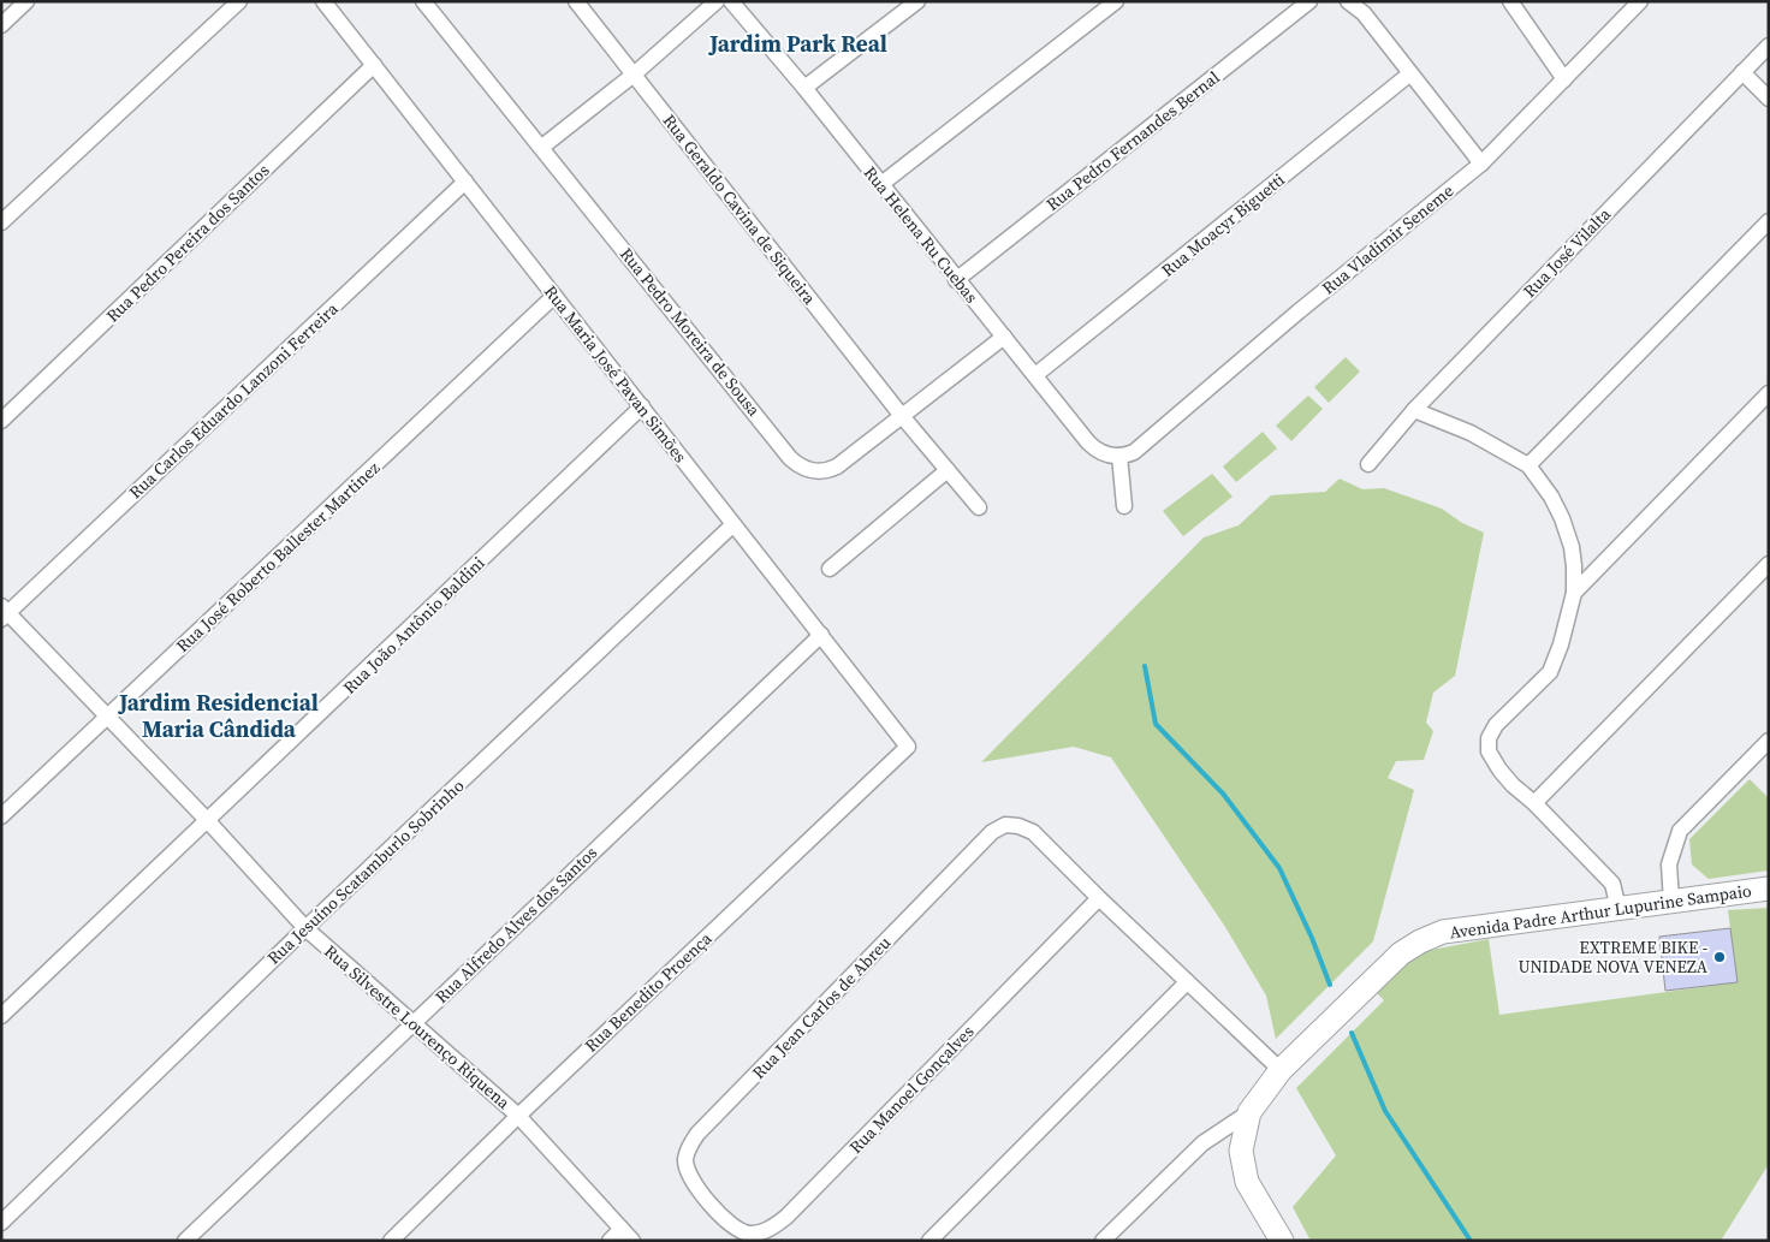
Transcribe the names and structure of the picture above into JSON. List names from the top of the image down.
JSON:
{
  "streets": {
    "main road": ["Avenida Padre Arthur Lupurine Sampaio"],
    "street": [
      "Rua Pedro Fernandes Bernal",
      "Rua Geraldo Cavina de Siqueira",
      "Rua Moacyr Biguetti",
      "Rua Helena Ru Cuebas",
      "Rua Vladimir Seneme",
      "Rua Pedro Pereira dos Santos",
      "Rua José Vilalta",
      "Rua Pedro Moreira de Sousa",
      "Rua Maria José Pavan Simões",
      "Rua Carlos Eduardo Lanzoni Ferreira",
      "Rua José Roberto Ballester Martinez",
      "Rua João Antônio Baldini",
      "Rua Jesuíno Scatamburlo Sobrinho",
      "Rua Alfredo Alves dos Santos",
      "Rua Benedito Proença",
      "Rua Jean Carlos de Abreu",
      "Rua Silvestre Lourenço Riquena",
      "Rua Manoel Gonçalves"
    ]
  },
  "crossings": [
    ["Rua Pedro Fernandes Bernal", "Rua Helena Ru Cuebas"],
    ["Rua Geraldo Cavina de Siqueira", "Rua Pedro Moreira de Sousa"],
    ["Rua Moacyr Biguetti", "Rua Helena Ru Cuebas"],
    ["Rua Helena Ru Cuebas", "Rua Vladimir Seneme"],
    ["Rua Helena Ru Cuebas", "Rua Pedro Moreira de Sousa"],
    ["Rua Pedro Pereira dos Santos", "Rua Maria José Pavan Simões"],
    ["Rua Maria José Pavan Simões", "Rua Carlos Eduardo Lanzoni Ferreira"],
    ["Rua Maria José Pavan Simões", "Rua José Roberto Ballester Martinez"],
    ["Rua Maria José Pavan Simões", "Rua João Antônio Baldini"],
    ["Rua Maria José Pavan Simões", "Rua Jesuíno Scatamburlo Sobrinho"],
    ["Rua Maria José Pavan Simões", "Rua Alfredo Alves dos Santos"],
    ["Rua Maria José Pavan Simões", "Rua Benedito Proença"],
    ["Rua Carlos Eduardo Lanzoni Ferreira", "Rua Silvestre Lourenço Riquena"],
    ["Rua José Roberto Ballester Martinez", "Rua Silvestre Lourenço Riquena"],
    ["Rua João Antônio Baldini", "Rua Silvestre Lourenço Riquena"],
    ["Rua Jesuíno Scatamburlo Sobrinho", "Rua Silvestre Lourenço Riquena"],
    ["Rua Alfredo Alves dos Santos", "Rua Silvestre Lourenço Riquena"],
    ["Rua Benedito Proença", "Rua Silvestre Lourenço Riquena"],
    ["Rua Jean Carlos de Abreu", "Rua Manoel Gonçalves"]
  ],
  "districts": ["Jardim Park Real", "Jardim Residencial Maria Cândida"],
  "places": ["EXTREME BIKE - UNIDADE NOVA VENEZA"]
}
